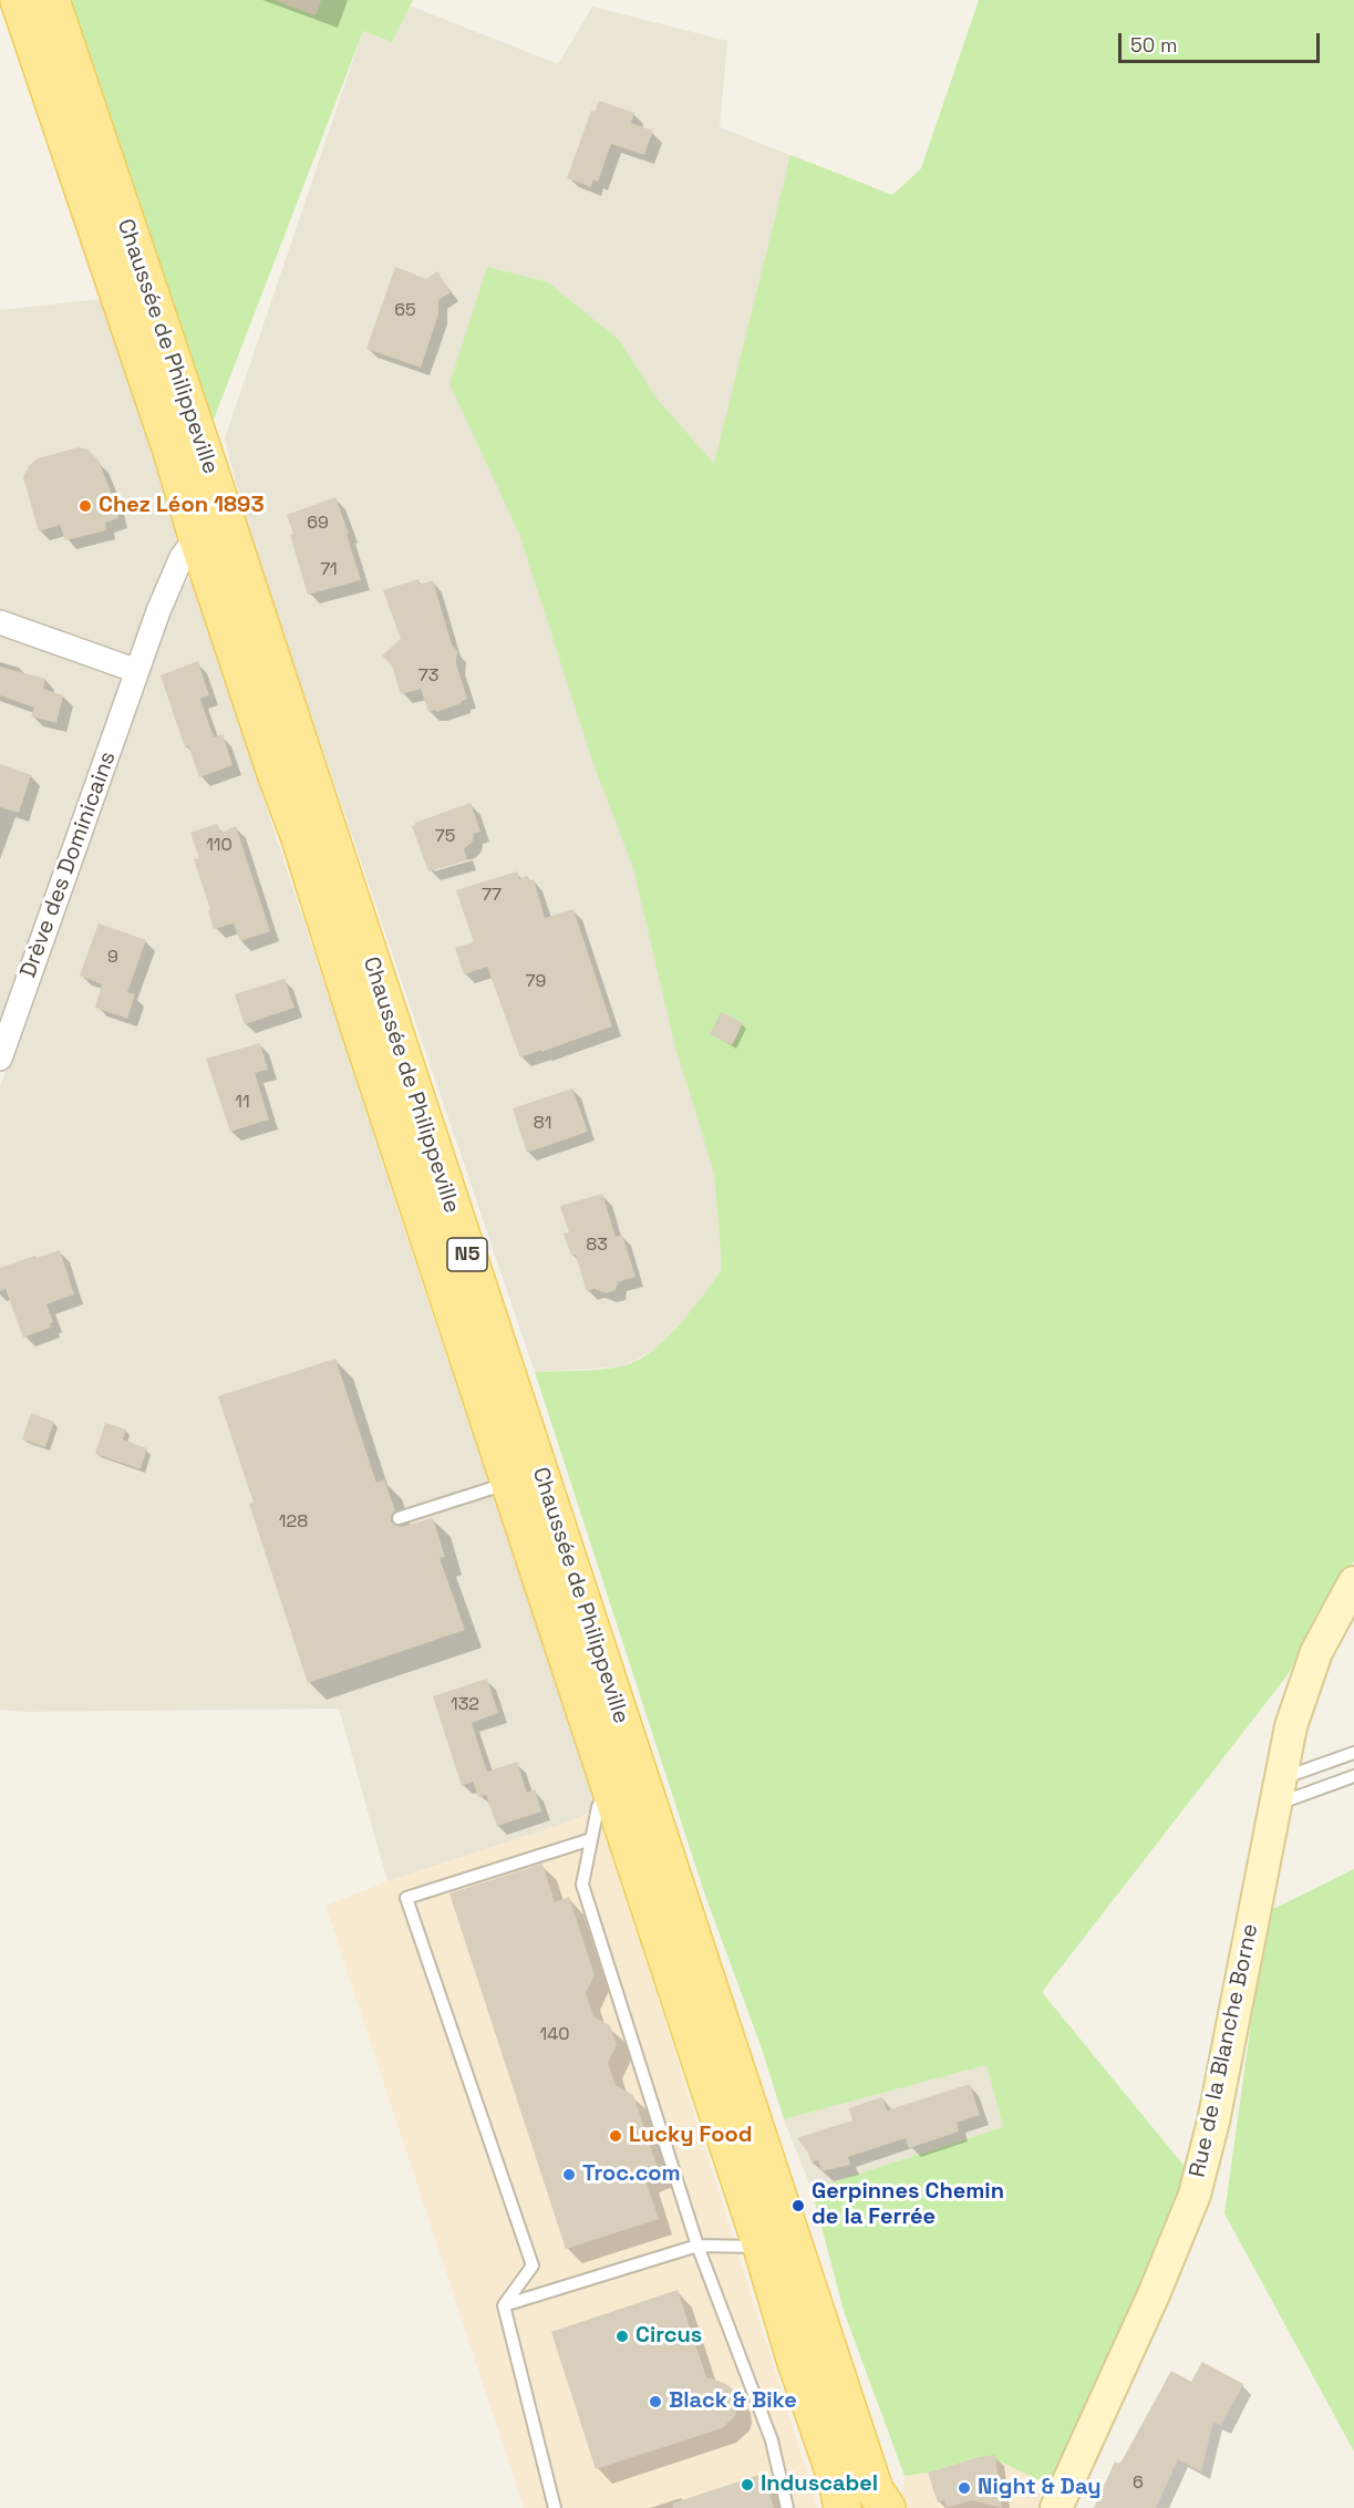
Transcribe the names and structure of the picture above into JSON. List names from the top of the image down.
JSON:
{
  "streets": {
    "main road": ["Chaussée de Philippeville", "N5"],
    "street": ["Drève des Dominicains", "Rue de la Blanche Borne"]
  },
  "crossings": [
    ["Chaussée de Philippeville", "Drève des Dominicains"]
  ],
  "places": [
    "Chez Léon 1893",
    "Lucky Food",
    "Troc.com",
    "Gerpinnes Chemin de la Ferrée",
    "Circus",
    "Black & Bike",
    "Induscabel",
    "Night & Day"
  ],
  "house_numbers": [
    "65",
    "69",
    "71",
    "73",
    "75",
    "110",
    "77",
    "9",
    "79",
    "11",
    "81",
    "83",
    "128",
    "132",
    "140",
    "6"
  ],
  "scale_bar": "50 m"
}
